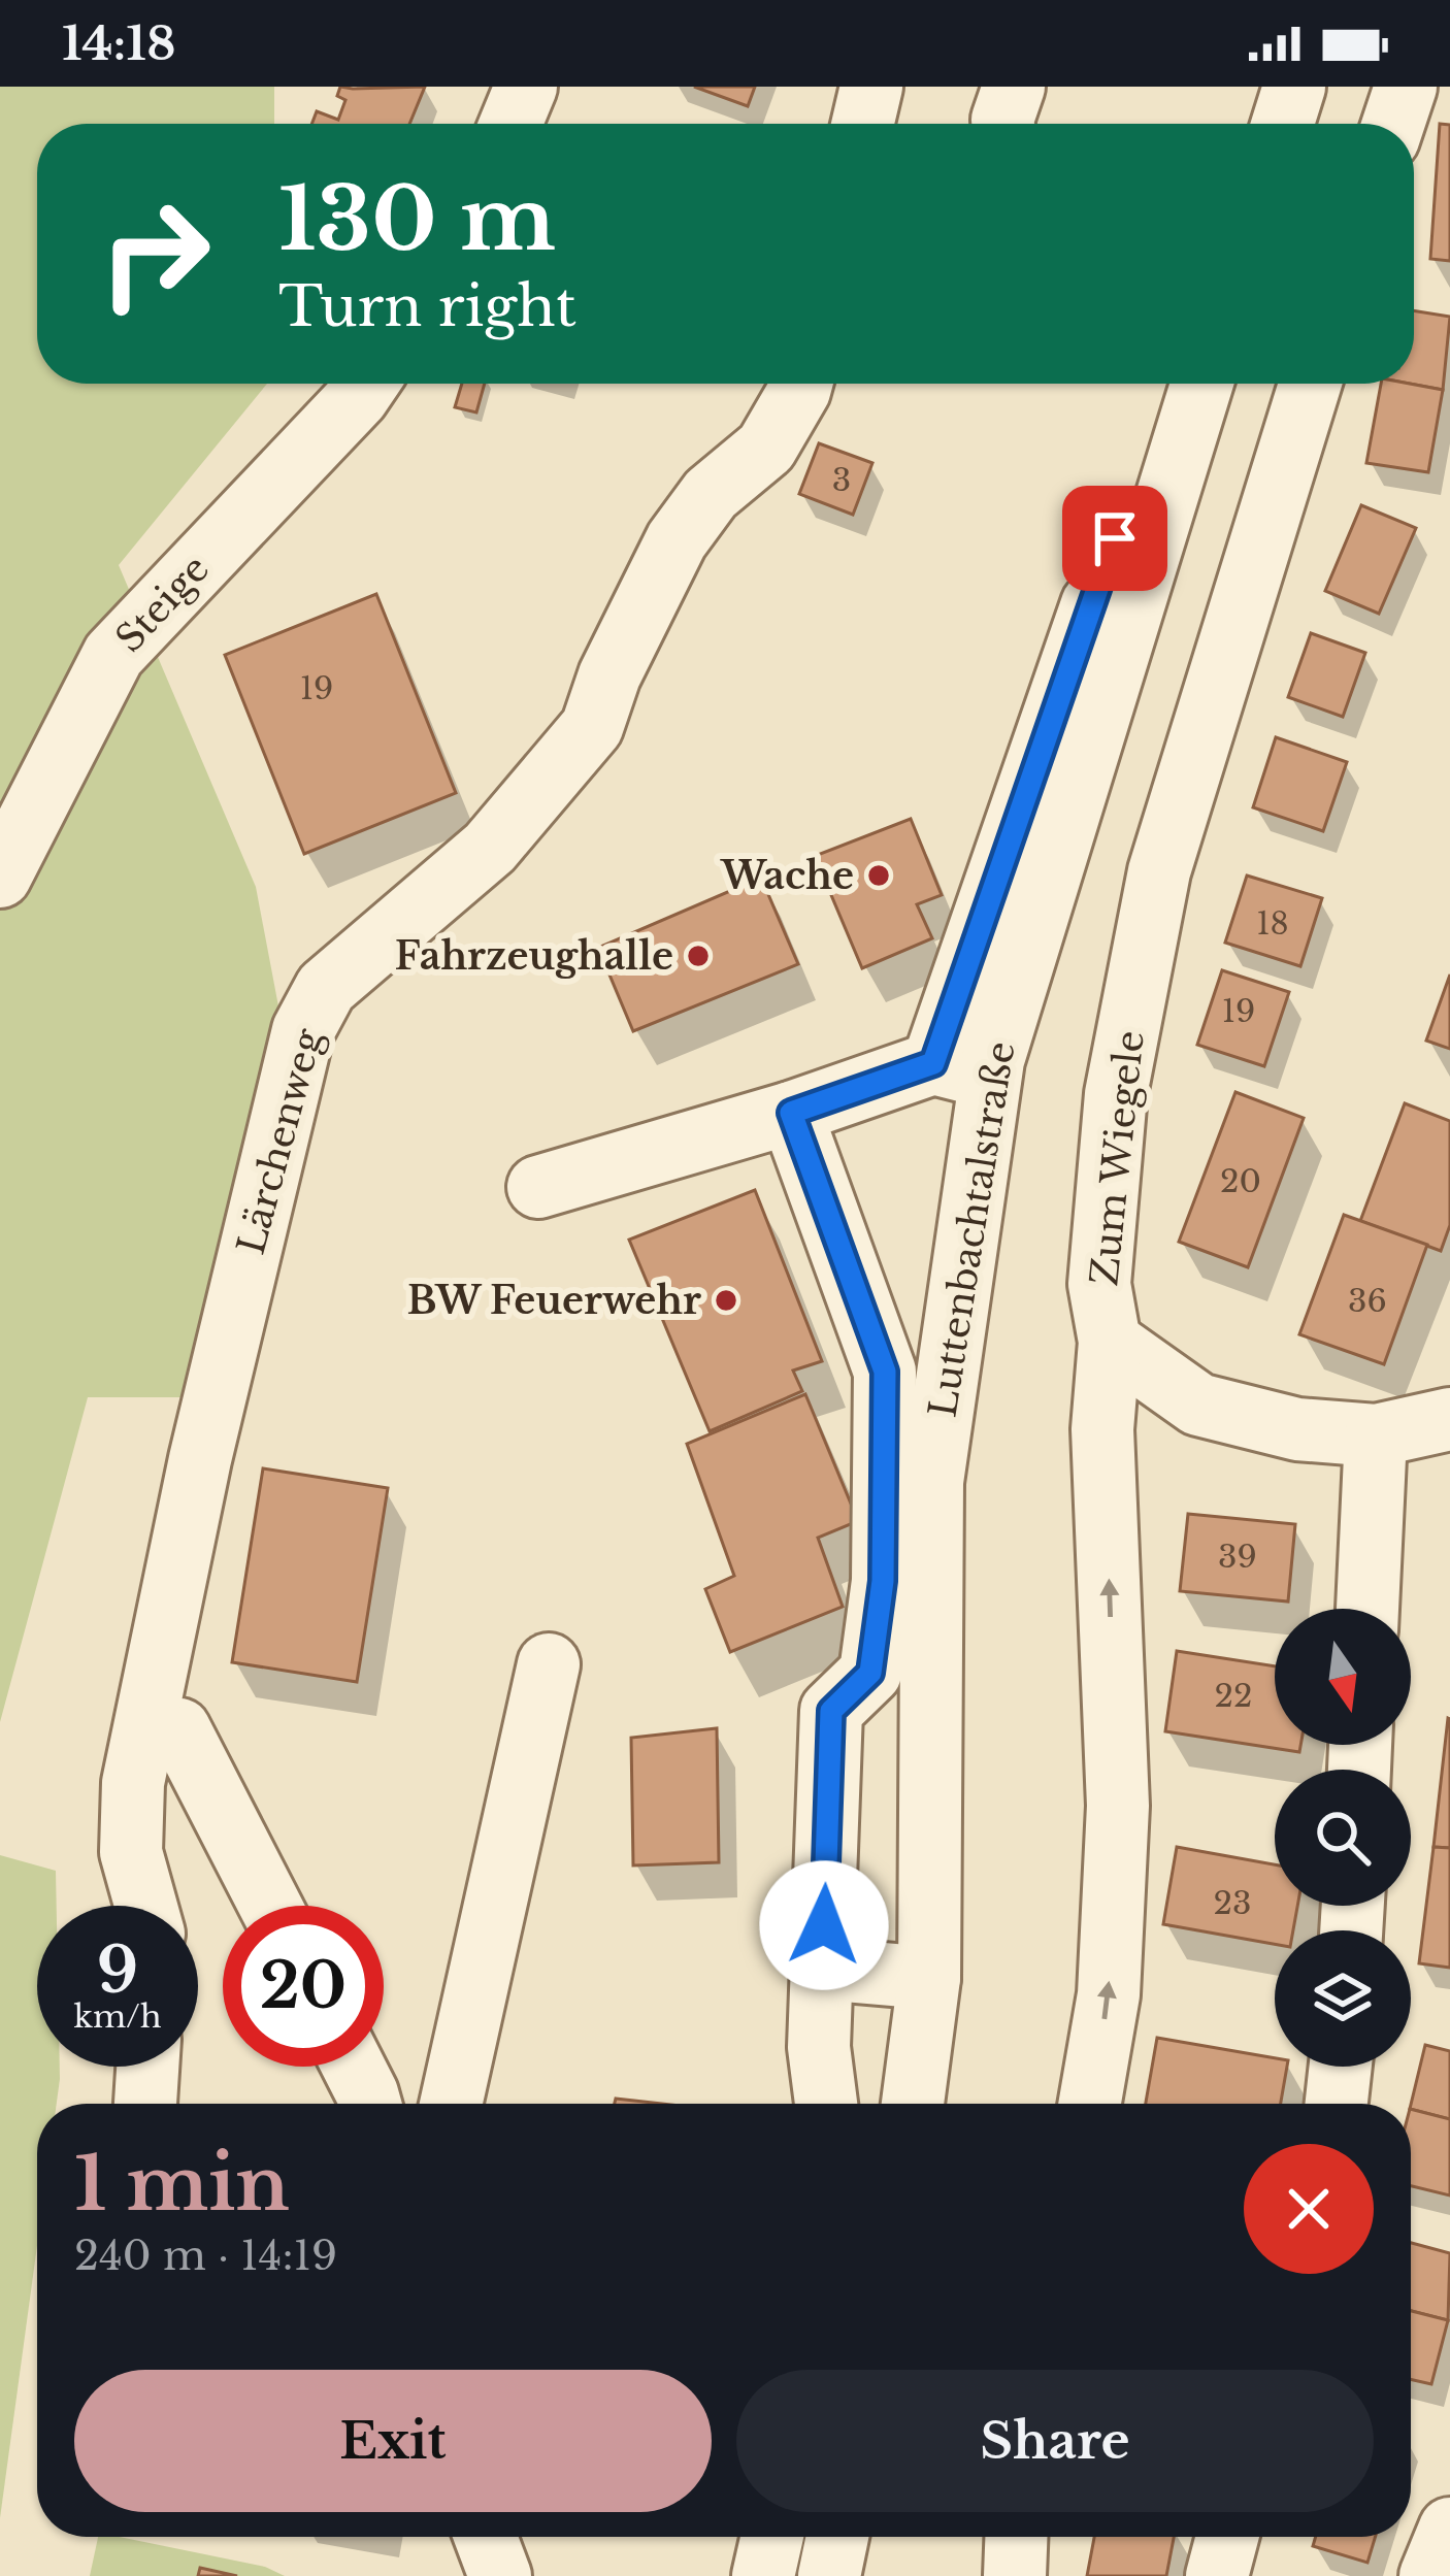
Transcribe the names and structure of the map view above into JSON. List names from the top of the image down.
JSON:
{
  "streets": {
    "street": [
      "Steige",
      "Lärchenweg",
      "Zum Wiegele",
      "Luttenbachtalstraße"
    ]
  },
  "places": ["Wache", "Fahrzeughalle", "BW Feuerwehr"],
  "house_numbers": [
    "3",
    "19",
    "18",
    "19",
    "20",
    "36",
    "39",
    "22",
    "23"
  ],
  "north": "bottom",
  "page": {
    "status": "14:18",
    "turn": ["130 m", "Turn right"],
    "speed": "9 km/h",
    "limit": "20",
    "heading": ["1 min", "240 m · 14:19"],
    "buttons": ["Exit", "Share"]
  }
}
